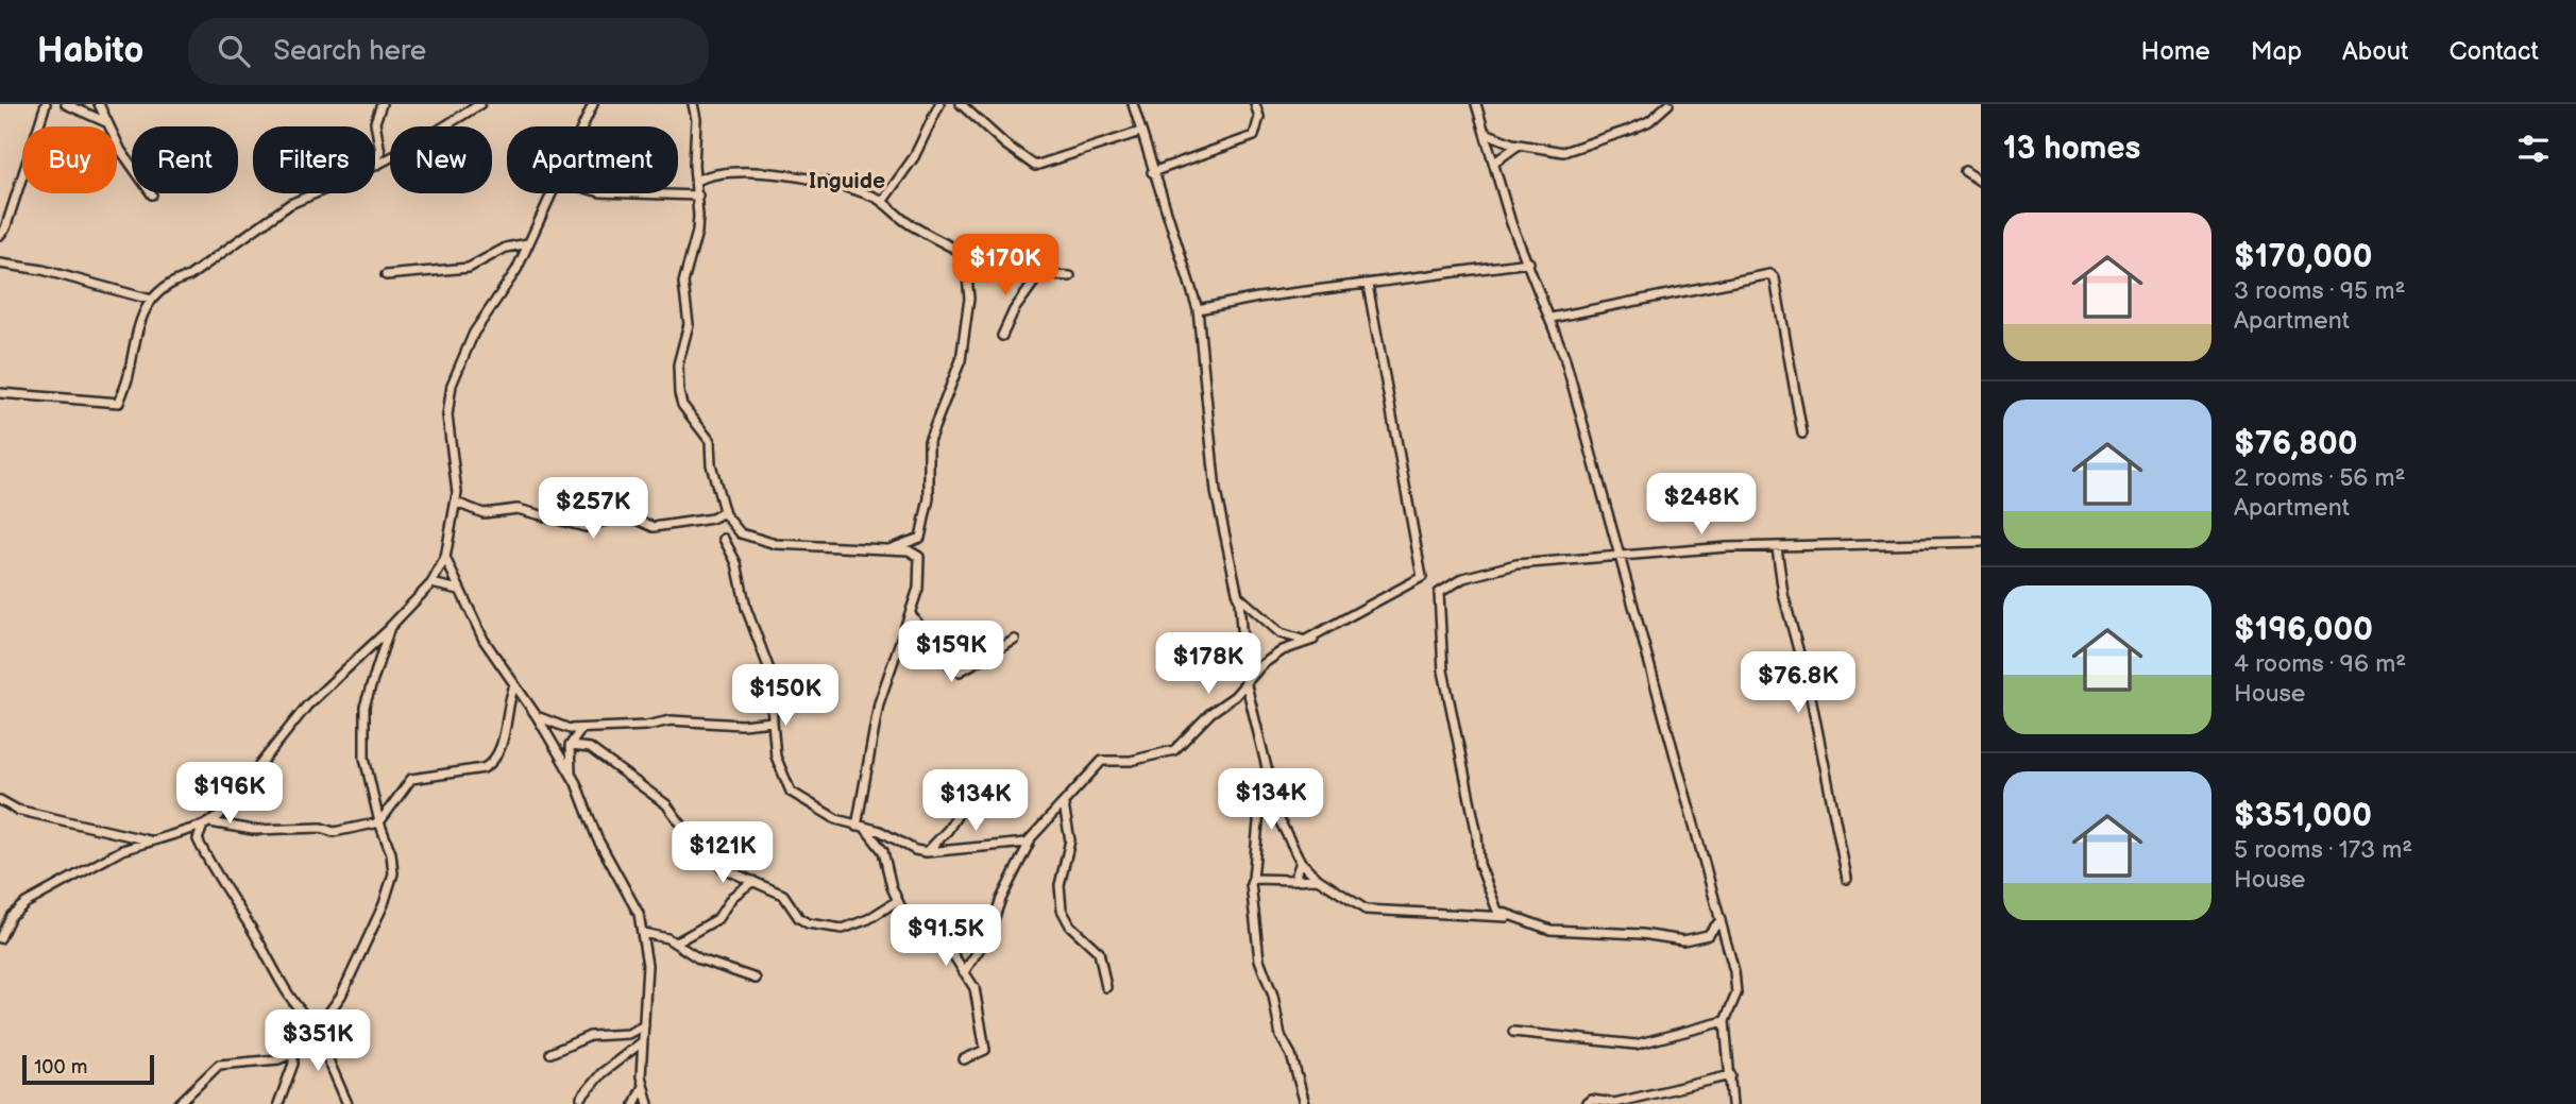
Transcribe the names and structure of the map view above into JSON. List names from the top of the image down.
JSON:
{
  "districts": ["Inguide"],
  "scale_bar": "100 m",
  "page": {
    "header": "Habito",
    "search": "Search here",
    "nav": [
      "Home",
      "Map",
      "About",
      "Contact"
    ],
    "heading": "13 homes",
    "chip": [
      "Buy",
      "Rent",
      "Filters",
      "New",
      "Apartment"
    ],
    "list": [
      {
        "name": "$170,000",
        "note": "3 rooms · 95 m² · Apartment"
      },
      {
        "name": "$76,800",
        "note": "2 rooms · 56 m² · Apartment"
      },
      {
        "name": "$196,000",
        "note": "4 rooms · 96 m² · House"
      },
      {
        "name": "$351,000",
        "note": "5 rooms · 173 m² · House"
      }
    ],
    "price": [
      "$170K",
      "$248K",
      "$257K",
      "$159K",
      "$178K",
      "$76.8K",
      "$150K",
      "$196K",
      "$134K",
      "$134K",
      "$121K",
      "$91.5K",
      "$351K"
    ],
    "scale": "100 m"
  }
}
